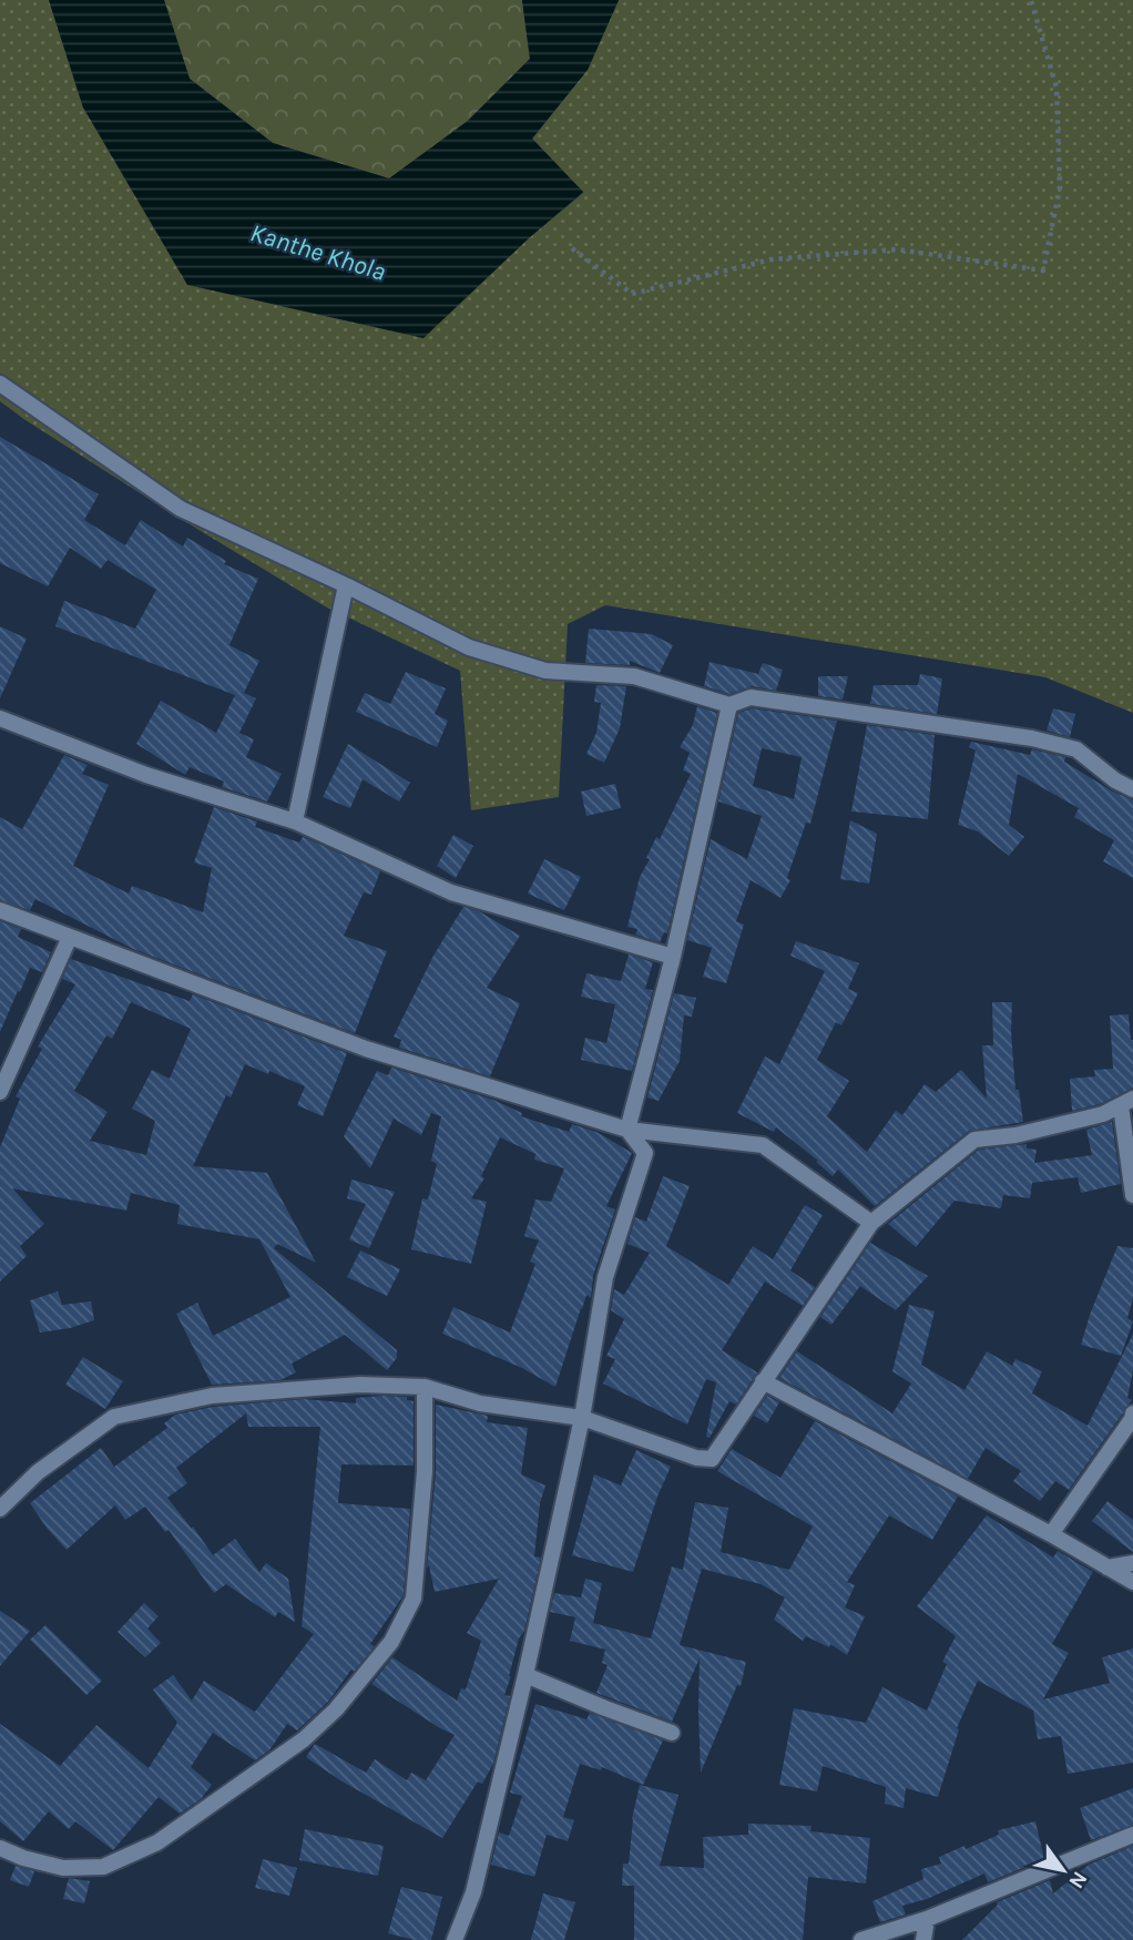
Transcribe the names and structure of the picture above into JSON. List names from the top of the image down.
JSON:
{
  "water": ["Kanthe Khola"],
  "north": "bottom right"
}
